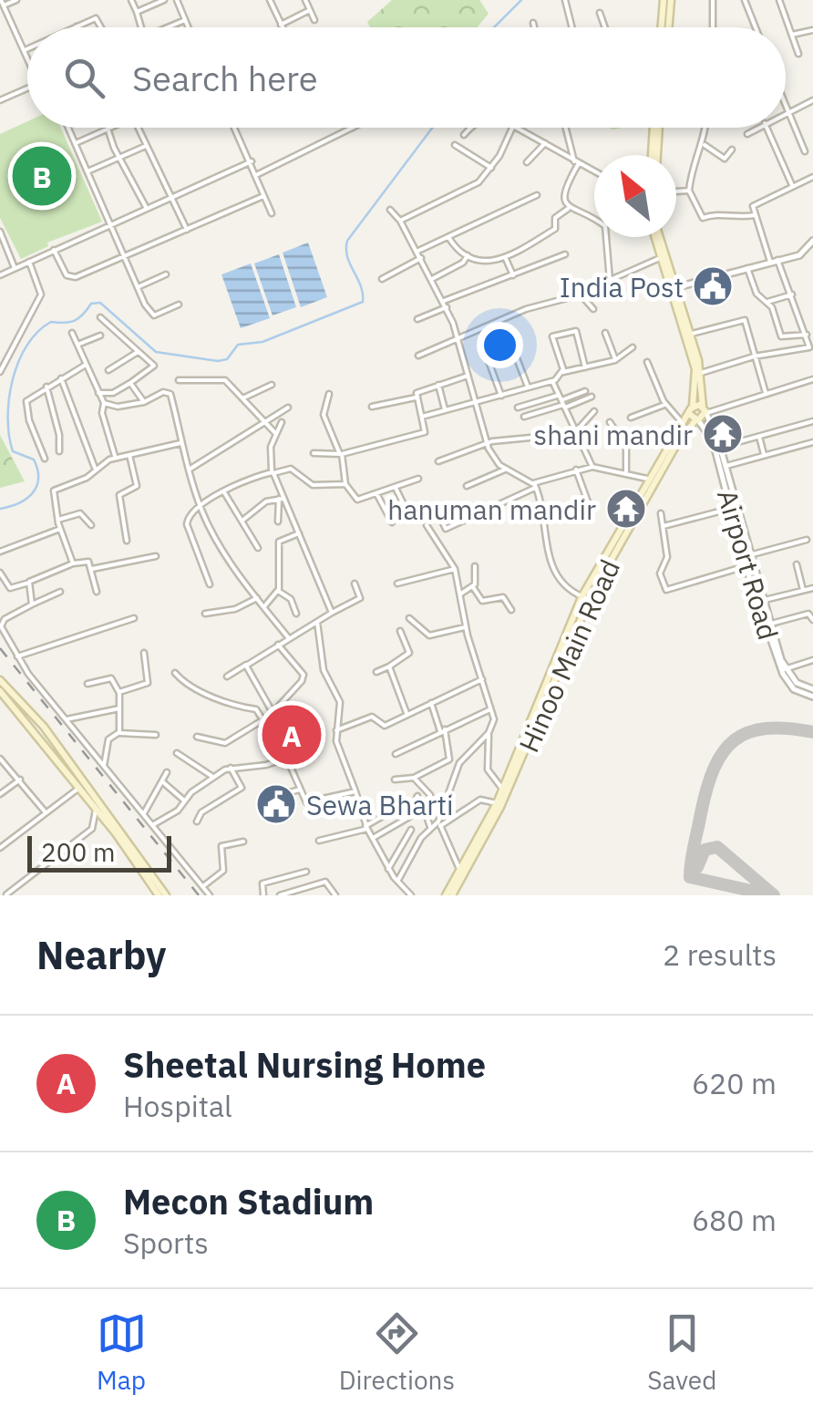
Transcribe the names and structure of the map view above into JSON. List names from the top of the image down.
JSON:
{
  "streets": {
    "main road": ["Hinoo Main Road"],
    "street": ["Airport Road"]
  },
  "crossings": [
    ["Airport Road", "Hinoo Main Road"]
  ],
  "places": {
    "public building": ["India Post", "Sewa Bharti"],
    "temple": ["shani mandir", "hanuman mandir"]
  },
  "scale_bar": "200 m",
  "north": "top left",
  "page": {
    "search": "Search here",
    "pins": ["B", "A"],
    "scale": "200 m",
    "heading": ["Nearby", "2 results"],
    "list": [
      {
        "mark": "A",
        "name": "Sheetal Nursing Home",
        "note": "Hospital",
        "value": "620 m"
      },
      {
        "mark": "B",
        "name": "Mecon Stadium",
        "note": "Sports",
        "value": "680 m"
      }
    ],
    "nav": ["Map", "Directions", "Saved"]
  }
}
